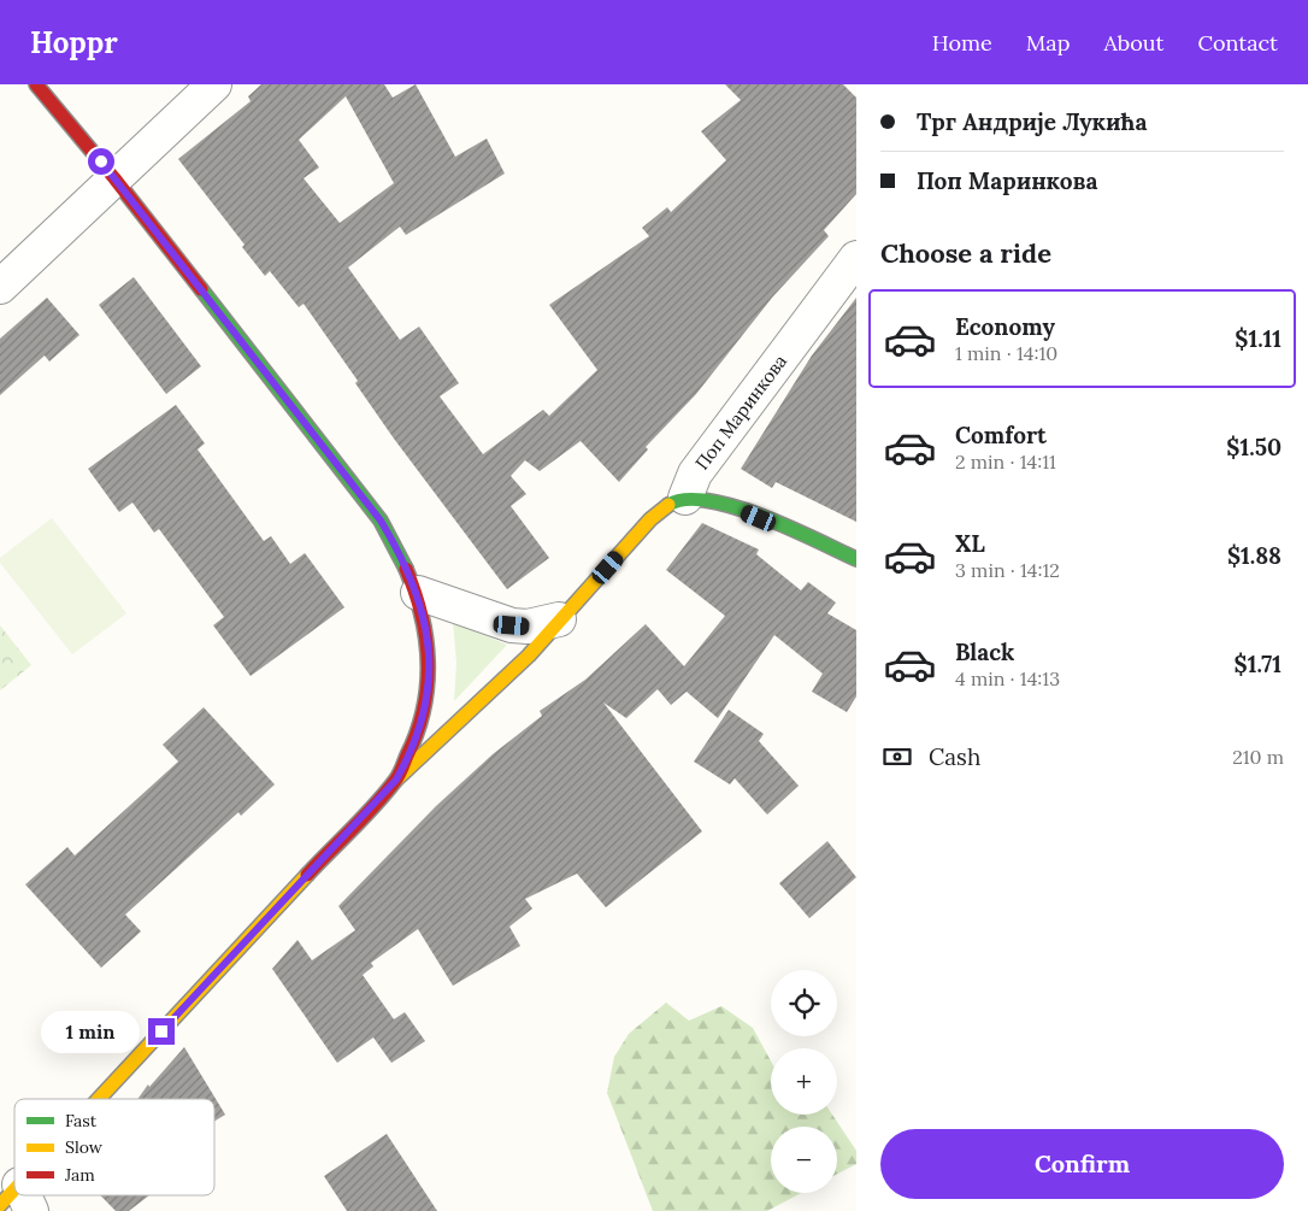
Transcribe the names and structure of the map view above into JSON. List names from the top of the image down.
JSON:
{
  "streets": {
    "street": ["Поп Маринкова"]
  },
  "legend": ["Fast", "Slow", "Jam"],
  "page": {
    "header": "Hoppr",
    "nav": [
      "Home",
      "Map",
      "About",
      "Contact"
    ],
    "banner": ["Трг Андрије Лукића", "Поп Маринкова"],
    "heading": "Choose a ride",
    "list": [
      {
        "name": "Economy",
        "note": "1 min · 14:10",
        "value": "$1.11"
      },
      {
        "name": "Comfort",
        "note": "2 min · 14:11",
        "value": "$1.50"
      },
      {
        "name": "XL",
        "note": "3 min · 14:12",
        "value": "$1.88"
      },
      {
        "name": "Black",
        "note": "4 min · 14:13",
        "value": "$1.71"
      }
    ],
    "pay": ["Cash", "210 m"],
    "map_buttons": ["+", "−"],
    "bubble": "1 min",
    "buttons": "Confirm"
  }
}
